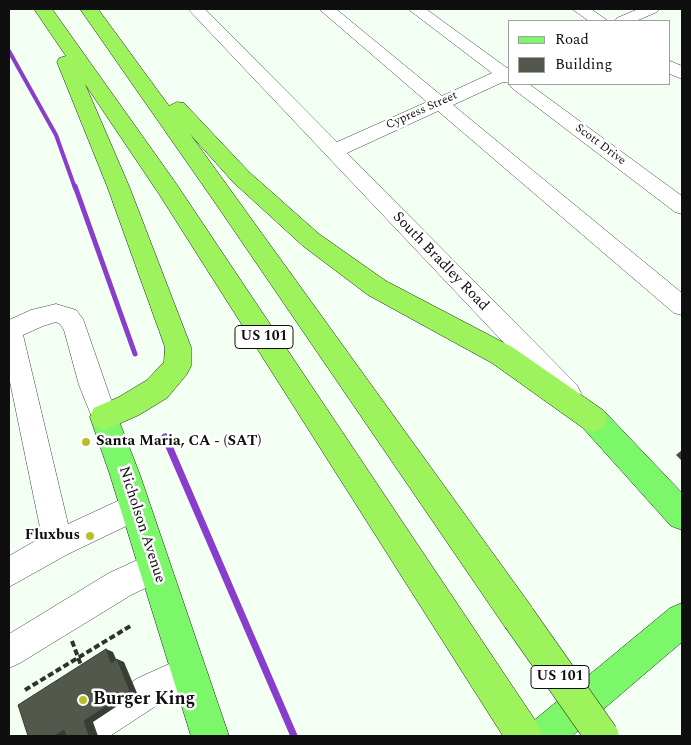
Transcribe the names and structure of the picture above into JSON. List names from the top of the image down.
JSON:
{
  "streets": {
    "highway": ["US 101"],
    "main road": ["South Bradley Road", "Nicholson Avenue"],
    "street": ["Cypress Street", "Scott Drive"]
  },
  "crossings": [
    ["Cypress Street", "South Bradley Road"]
  ],
  "places": ["Santa Maria, CA - (SAT)", "Fluxbus", "Burger King"],
  "legend": ["Road", "Building"]
}
